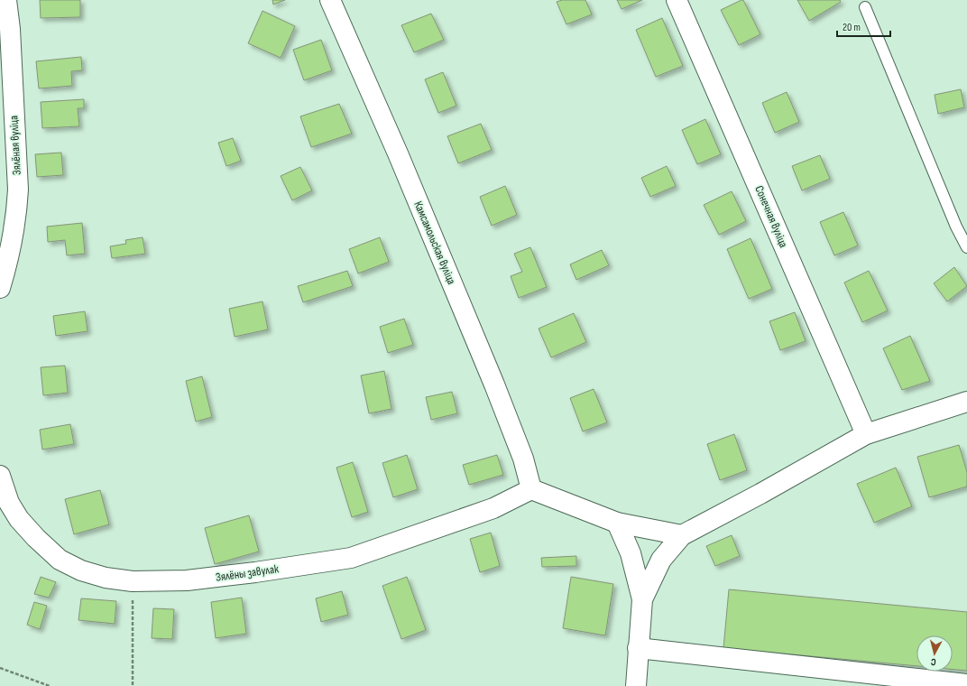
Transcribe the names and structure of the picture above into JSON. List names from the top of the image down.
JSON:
{
  "streets": {
    "street": [
      "Зялёная вуліца",
      "Сонечная вуліца",
      "Камсамольская вуліца",
      "Зялёны завулак"
    ]
  },
  "crossings": [
    ["Камсамольская вуліца", "Зялёны завулак"]
  ],
  "scale_bar": "20 m",
  "north": "bottom"
}
